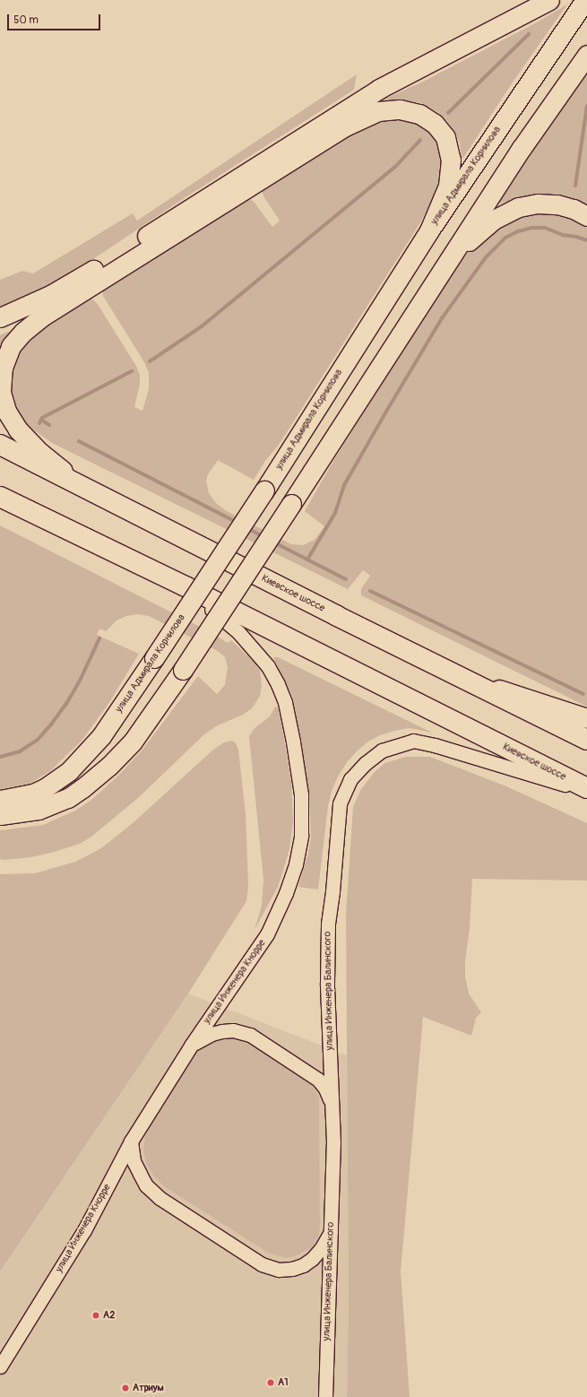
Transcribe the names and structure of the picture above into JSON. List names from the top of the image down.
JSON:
{
  "streets": {
    "highway": ["Киевское шоссе"],
    "main road": ["улица Адмирала Корнилова"],
    "street": ["улица Инженера Кнорре", "улица Инженера Балинского"]
  },
  "crossings": [
    ["Киевское шоссе", "улица Инженера Кнорре"]
  ],
  "places": ["А2", "А1", "Атриум"],
  "scale_bar": "50 m"
}
